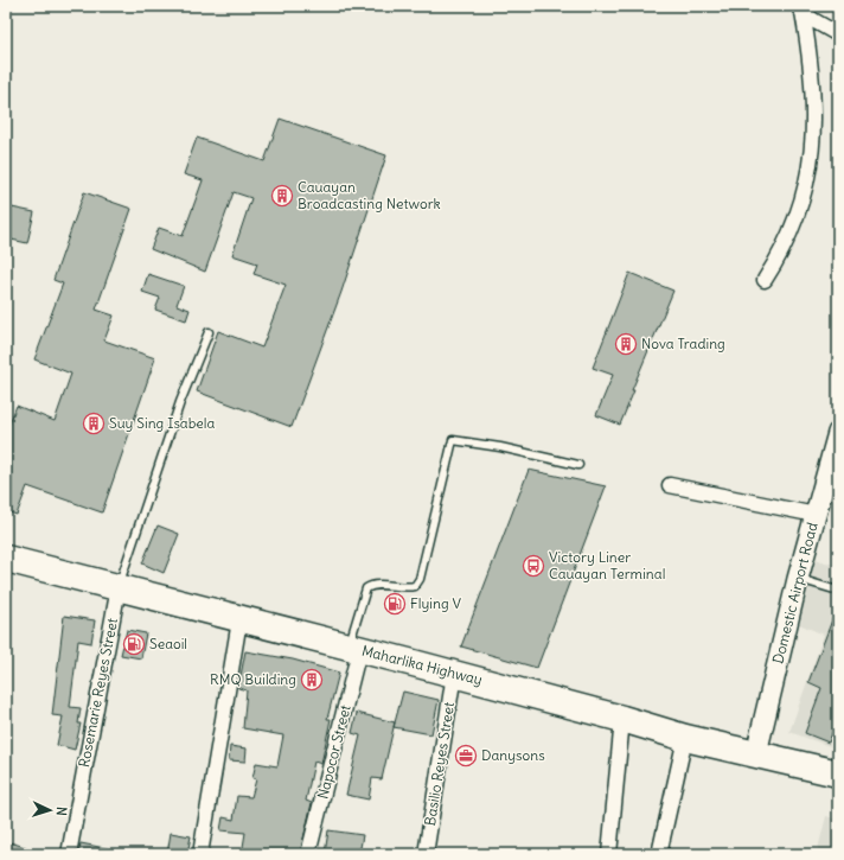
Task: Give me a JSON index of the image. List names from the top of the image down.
{
  "streets": {
    "highway": ["Maharlika Highway"],
    "street": [
      "Domestic Airport Road",
      "Rosemarie Reyes Street",
      "Napocor Street",
      "Basilio Reyes Street"
    ]
  },
  "crossings": [
    ["Domestic Airport Road", "Maharlika Highway"],
    ["Maharlika Highway", "Rosemarie Reyes Street"],
    ["Maharlika Highway", "Napocor Street"],
    ["Maharlika Highway", "Basilio Reyes Street"]
  ],
  "places": {
    "building": [
      "Cauayan Broadcasting Network",
      "Nova Trading",
      "Suy Sing Isabela",
      "RMQ Building"
    ],
    "bus stop": ["Victory Liner Cauayan Terminal"],
    "fuel station": ["Flying V", "Seaoil"],
    "office": ["Danysons"]
  },
  "north": "right"
}
